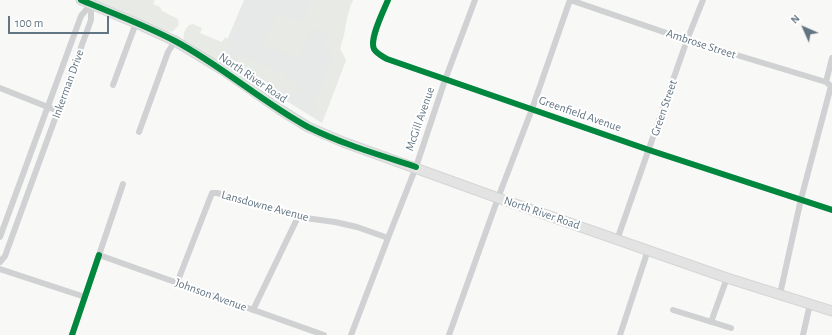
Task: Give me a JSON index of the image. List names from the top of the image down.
{
  "streets": {
    "main road": ["North River Road"],
    "street": [
      "Ambrose Street",
      "Inkerman Drive",
      "Green Street",
      "Greenfield Avenue",
      "McGill Avenue",
      "Lansdowne Avenue",
      "Johnson Avenue"
    ]
  },
  "crossings": [
    ["Ambrose Street", "Green Street"],
    ["North River Road", "Inkerman Drive"],
    ["North River Road", "Green Street"],
    ["North River Road", "McGill Avenue"],
    ["Green Street", "Greenfield Avenue"],
    ["Greenfield Avenue", "McGill Avenue"],
    ["McGill Avenue", "Lansdowne Avenue"],
    ["Lansdowne Avenue", "Johnson Avenue"]
  ],
  "scale_bar": "100 m",
  "north": "top left"
}
